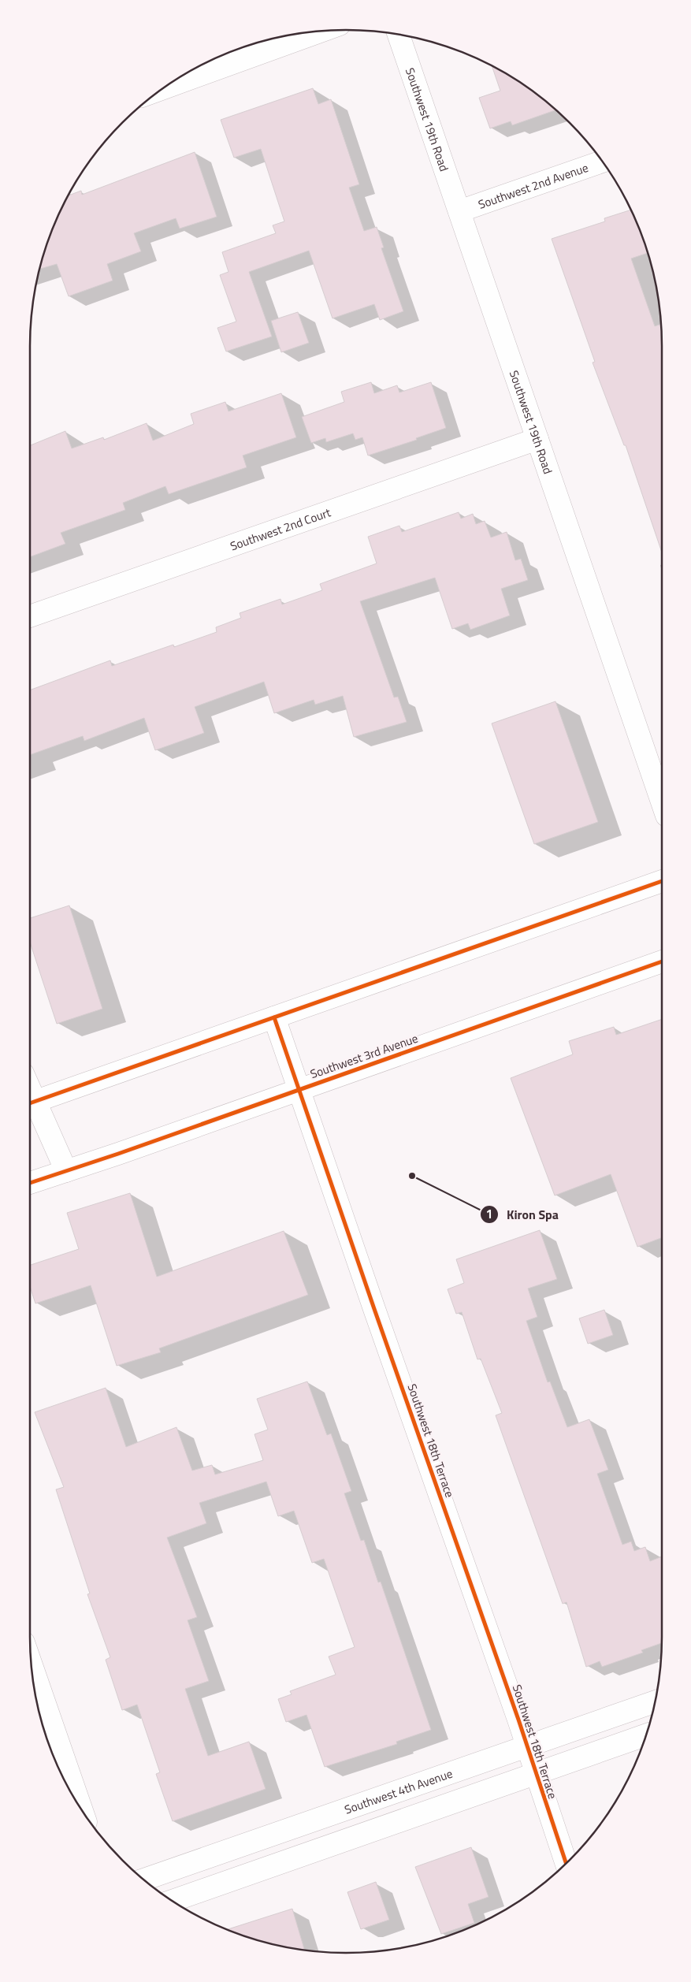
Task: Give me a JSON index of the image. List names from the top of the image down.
{
  "streets": {
    "street": [
      "Southwest 19th Road",
      "Southwest 2nd Avenue",
      "Southwest 2nd Court",
      "Southwest 3rd Avenue",
      "Southwest 18th Terrace",
      "Southwest 4th Avenue"
    ]
  },
  "crossings": [
    ["Southwest 19th Road", "Southwest 2nd Avenue"],
    ["Southwest 19th Road", "Southwest 2nd Court"],
    ["Southwest 3rd Avenue", "Southwest 18th Terrace"],
    ["Southwest 18th Terrace", "Southwest 4th Avenue"]
  ],
  "places": ["Kiron Spa"]
}
